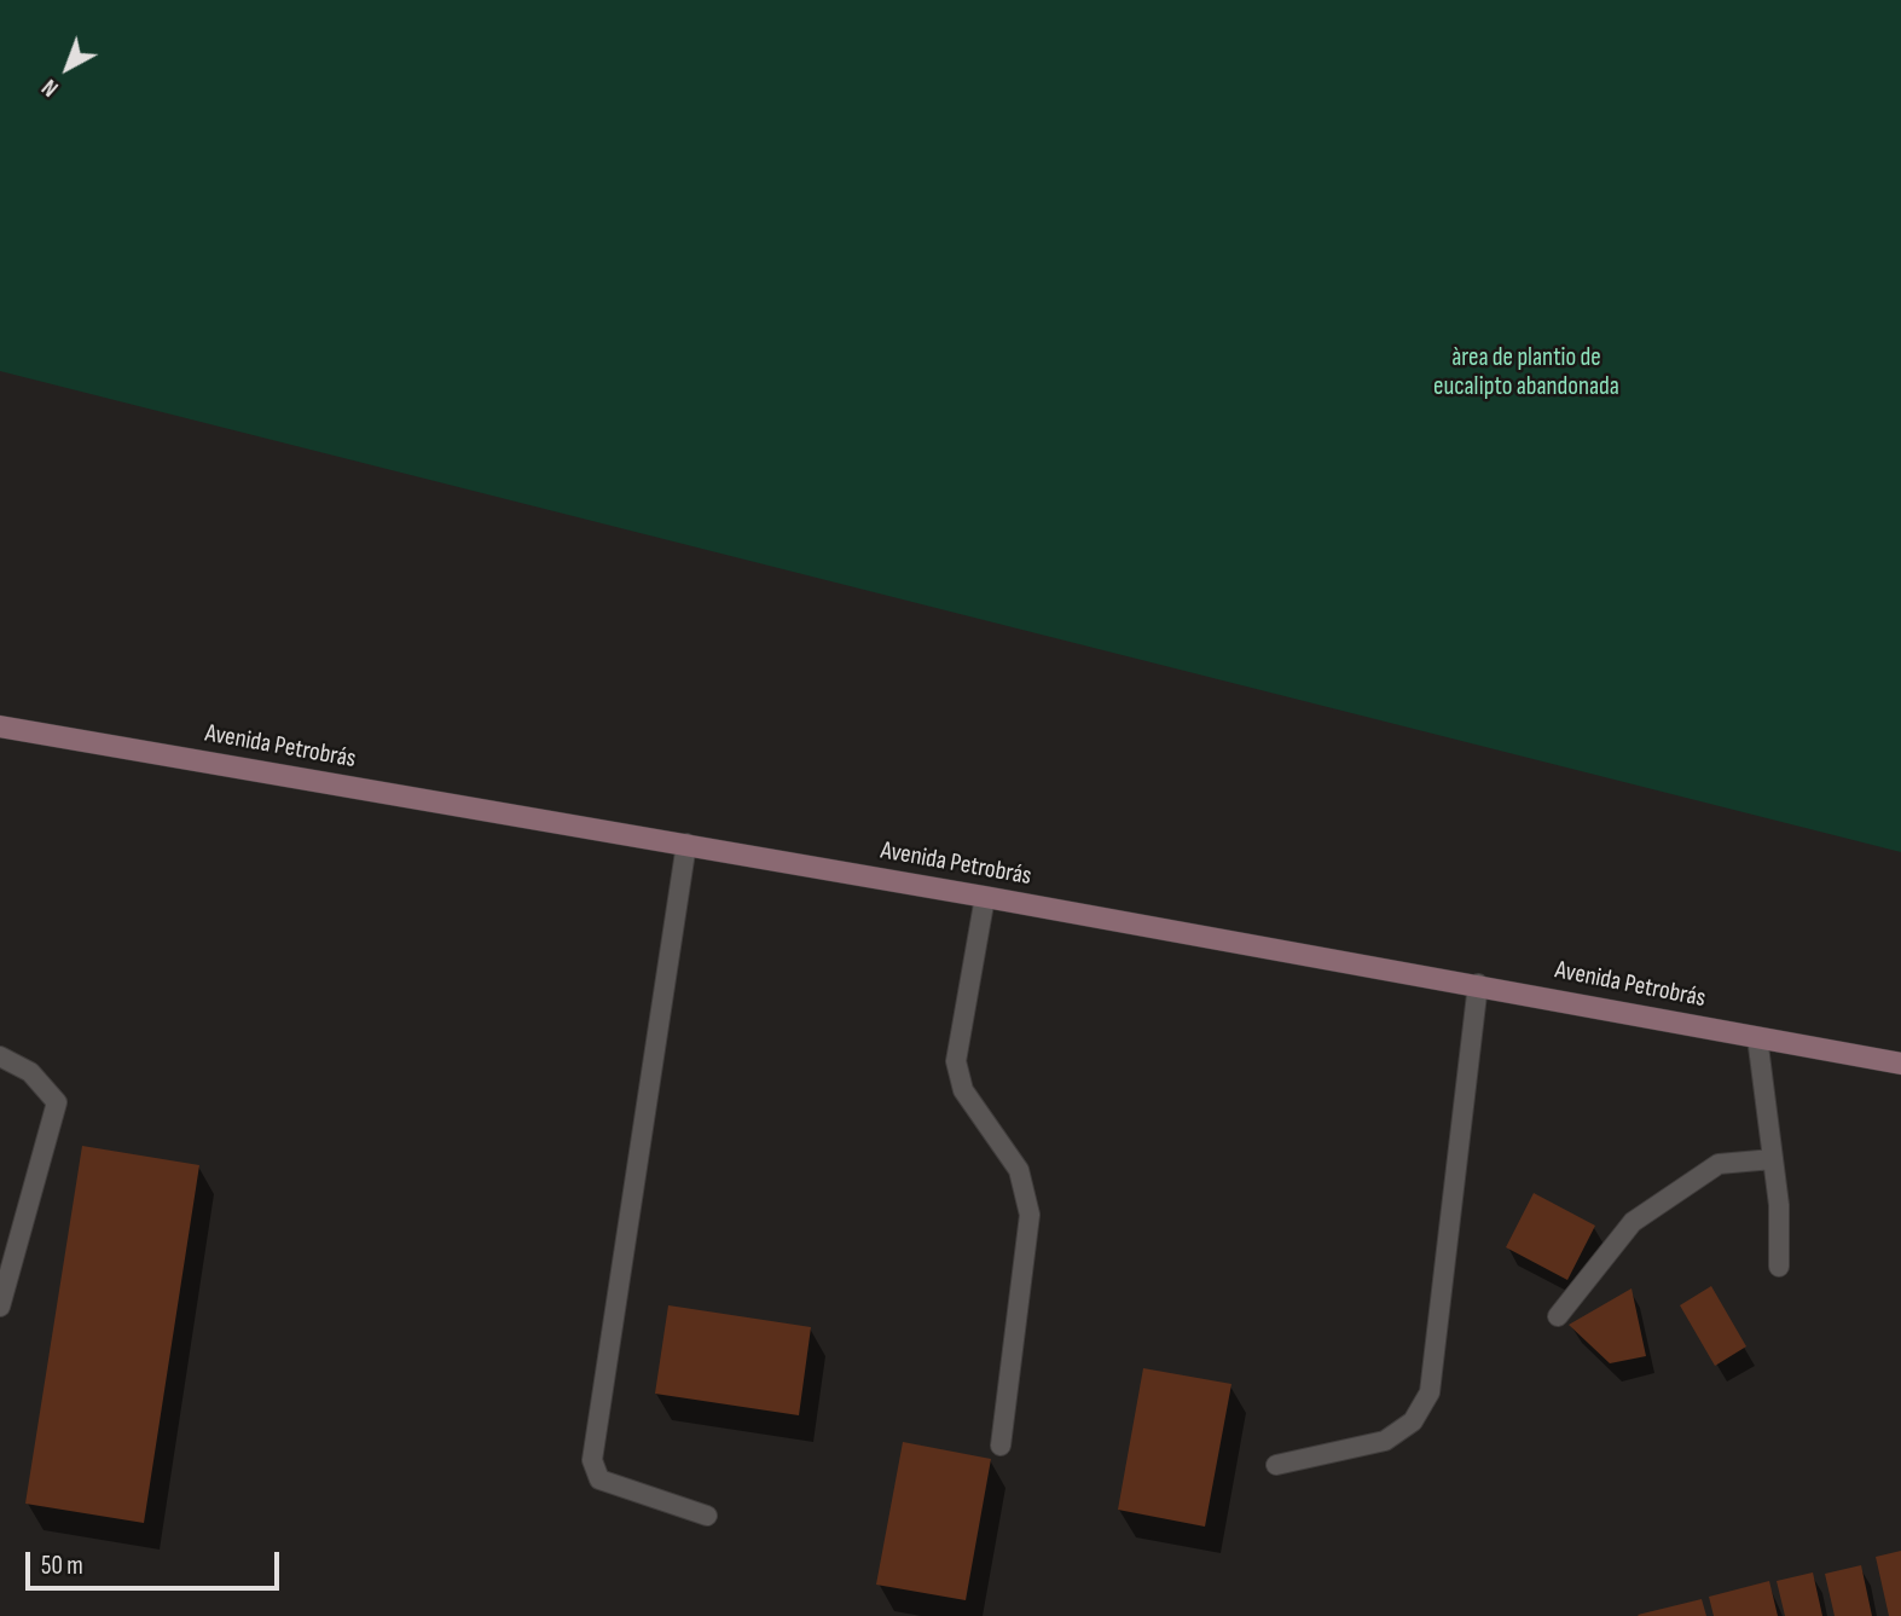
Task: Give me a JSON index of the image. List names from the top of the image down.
{
  "streets": {
    "main road": ["Avenida Petrobrás"]
  },
  "parks": ["àrea de plantio de eucalipto abandonada"],
  "scale_bar": "50 m",
  "north": "bottom left"
}
